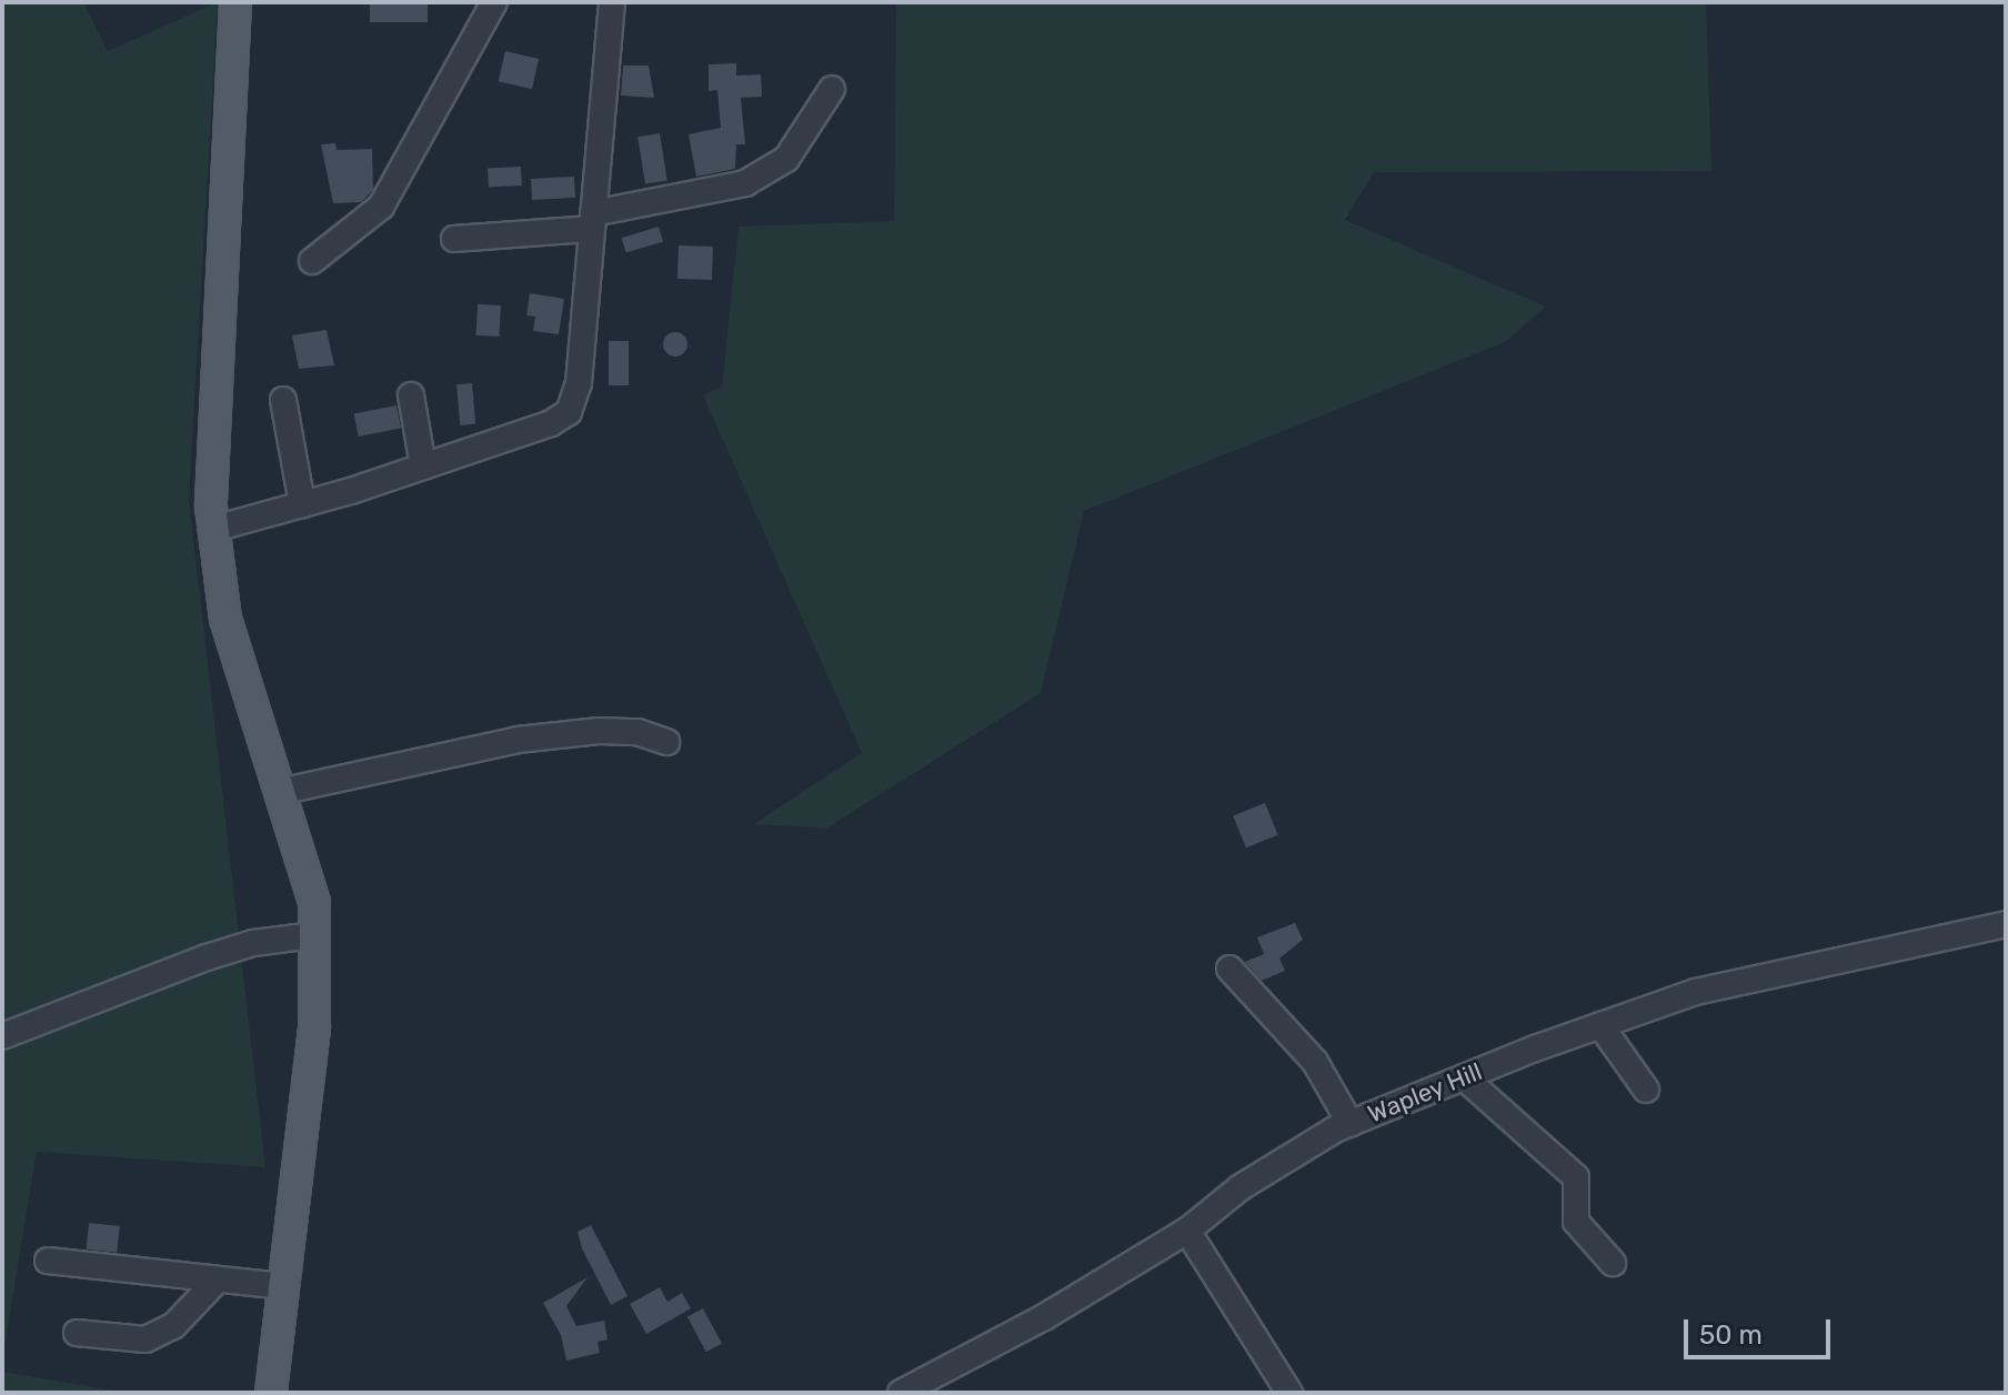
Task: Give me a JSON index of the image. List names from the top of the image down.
{
  "streets": {
    "street": ["Wapley Hill"]
  },
  "scale_bar": "50 m"
}
